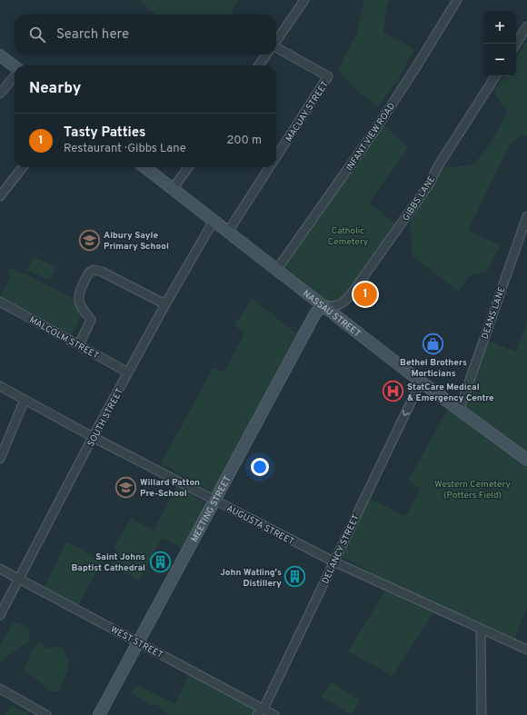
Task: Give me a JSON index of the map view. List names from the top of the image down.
{
  "streets": {
    "main road": ["NASSAU STREET", "MEETING STREET"],
    "street": [
      "MACUAY STREET",
      "INFANT VIEW ROAD",
      "GIBBS LANE",
      "DEANS LANE",
      "MALCOLM STREET",
      "SOUTH STREET",
      "AUGUSTA STREET",
      "DELANCY STREET",
      "WEST STREET"
    ]
  },
  "crossings": [
    ["MACUAY STREET", "NASSAU STREET"],
    ["INFANT VIEW ROAD", "NASSAU STREET"],
    ["GIBBS LANE", "NASSAU STREET"],
    ["GIBBS LANE", "MEETING STREET"],
    ["NASSAU STREET", "DEANS LANE"],
    ["NASSAU STREET", "SOUTH STREET"],
    ["NASSAU STREET", "MEETING STREET"],
    ["NASSAU STREET", "DELANCY STREET"],
    ["MALCOLM STREET", "SOUTH STREET"],
    ["SOUTH STREET", "AUGUSTA STREET"],
    ["SOUTH STREET", "WEST STREET"],
    ["MEETING STREET", "AUGUSTA STREET"],
    ["MEETING STREET", "WEST STREET"],
    ["AUGUSTA STREET", "DELANCY STREET"],
    ["DELANCY STREET", "WEST STREET"]
  ],
  "one_way": ["DELANCY STREET"],
  "parks": ["Catholic Cemetery", "Western Cemetery (Potters Field)"],
  "places": {
    "school or university": ["Albury Sayle Primary School", "Willard Patton Pre-School"],
    "shop": ["Bethel Brothers Morticians"],
    "hospital": ["StatCare Medical & Emergency Centre"],
    "building": ["Saint Johns Baptist Cathedral", "John Watling's Distillery"]
  },
  "page": {
    "map_buttons": ["+", "−"],
    "search": "Search here",
    "heading": "Nearby",
    "list": [
      {
        "mark": "1",
        "name": "Tasty Patties",
        "note": "Restaurant · Gibbs Lane",
        "value": "200 m"
      }
    ],
    "pins": "1"
  }
}
